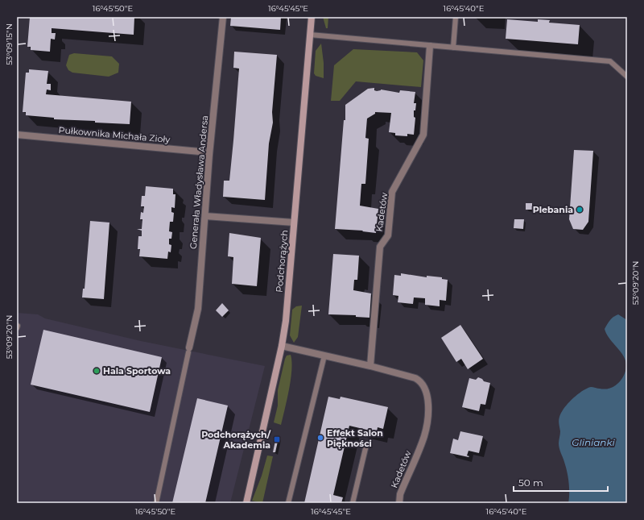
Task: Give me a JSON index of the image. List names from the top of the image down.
{
  "streets": {
    "street": [
      "Pułkownika Michała Zioły",
      "Generała Władysława Andersa",
      "Kadetów",
      "Podchorążych"
    ]
  },
  "crossings": [
    ["Pułkownika Michała Zioły", "Generała Władysława Andersa"],
    ["Kadetów", "Podchorążych"]
  ],
  "water": ["Glinianki"],
  "places": {
    "other": ["Plebania", "Hala Sportowa", "Effekt Salon Piękności"],
    "transit": ["Podchorążych/ Akademia"]
  },
  "scale_bar": "50 m",
  "coordinates": [
    "16°45'50\"E",
    "16°45'45\"E",
    "16°45'40\"E",
    "53°09'15\"N",
    "53°09'20\"N"
  ]
}
